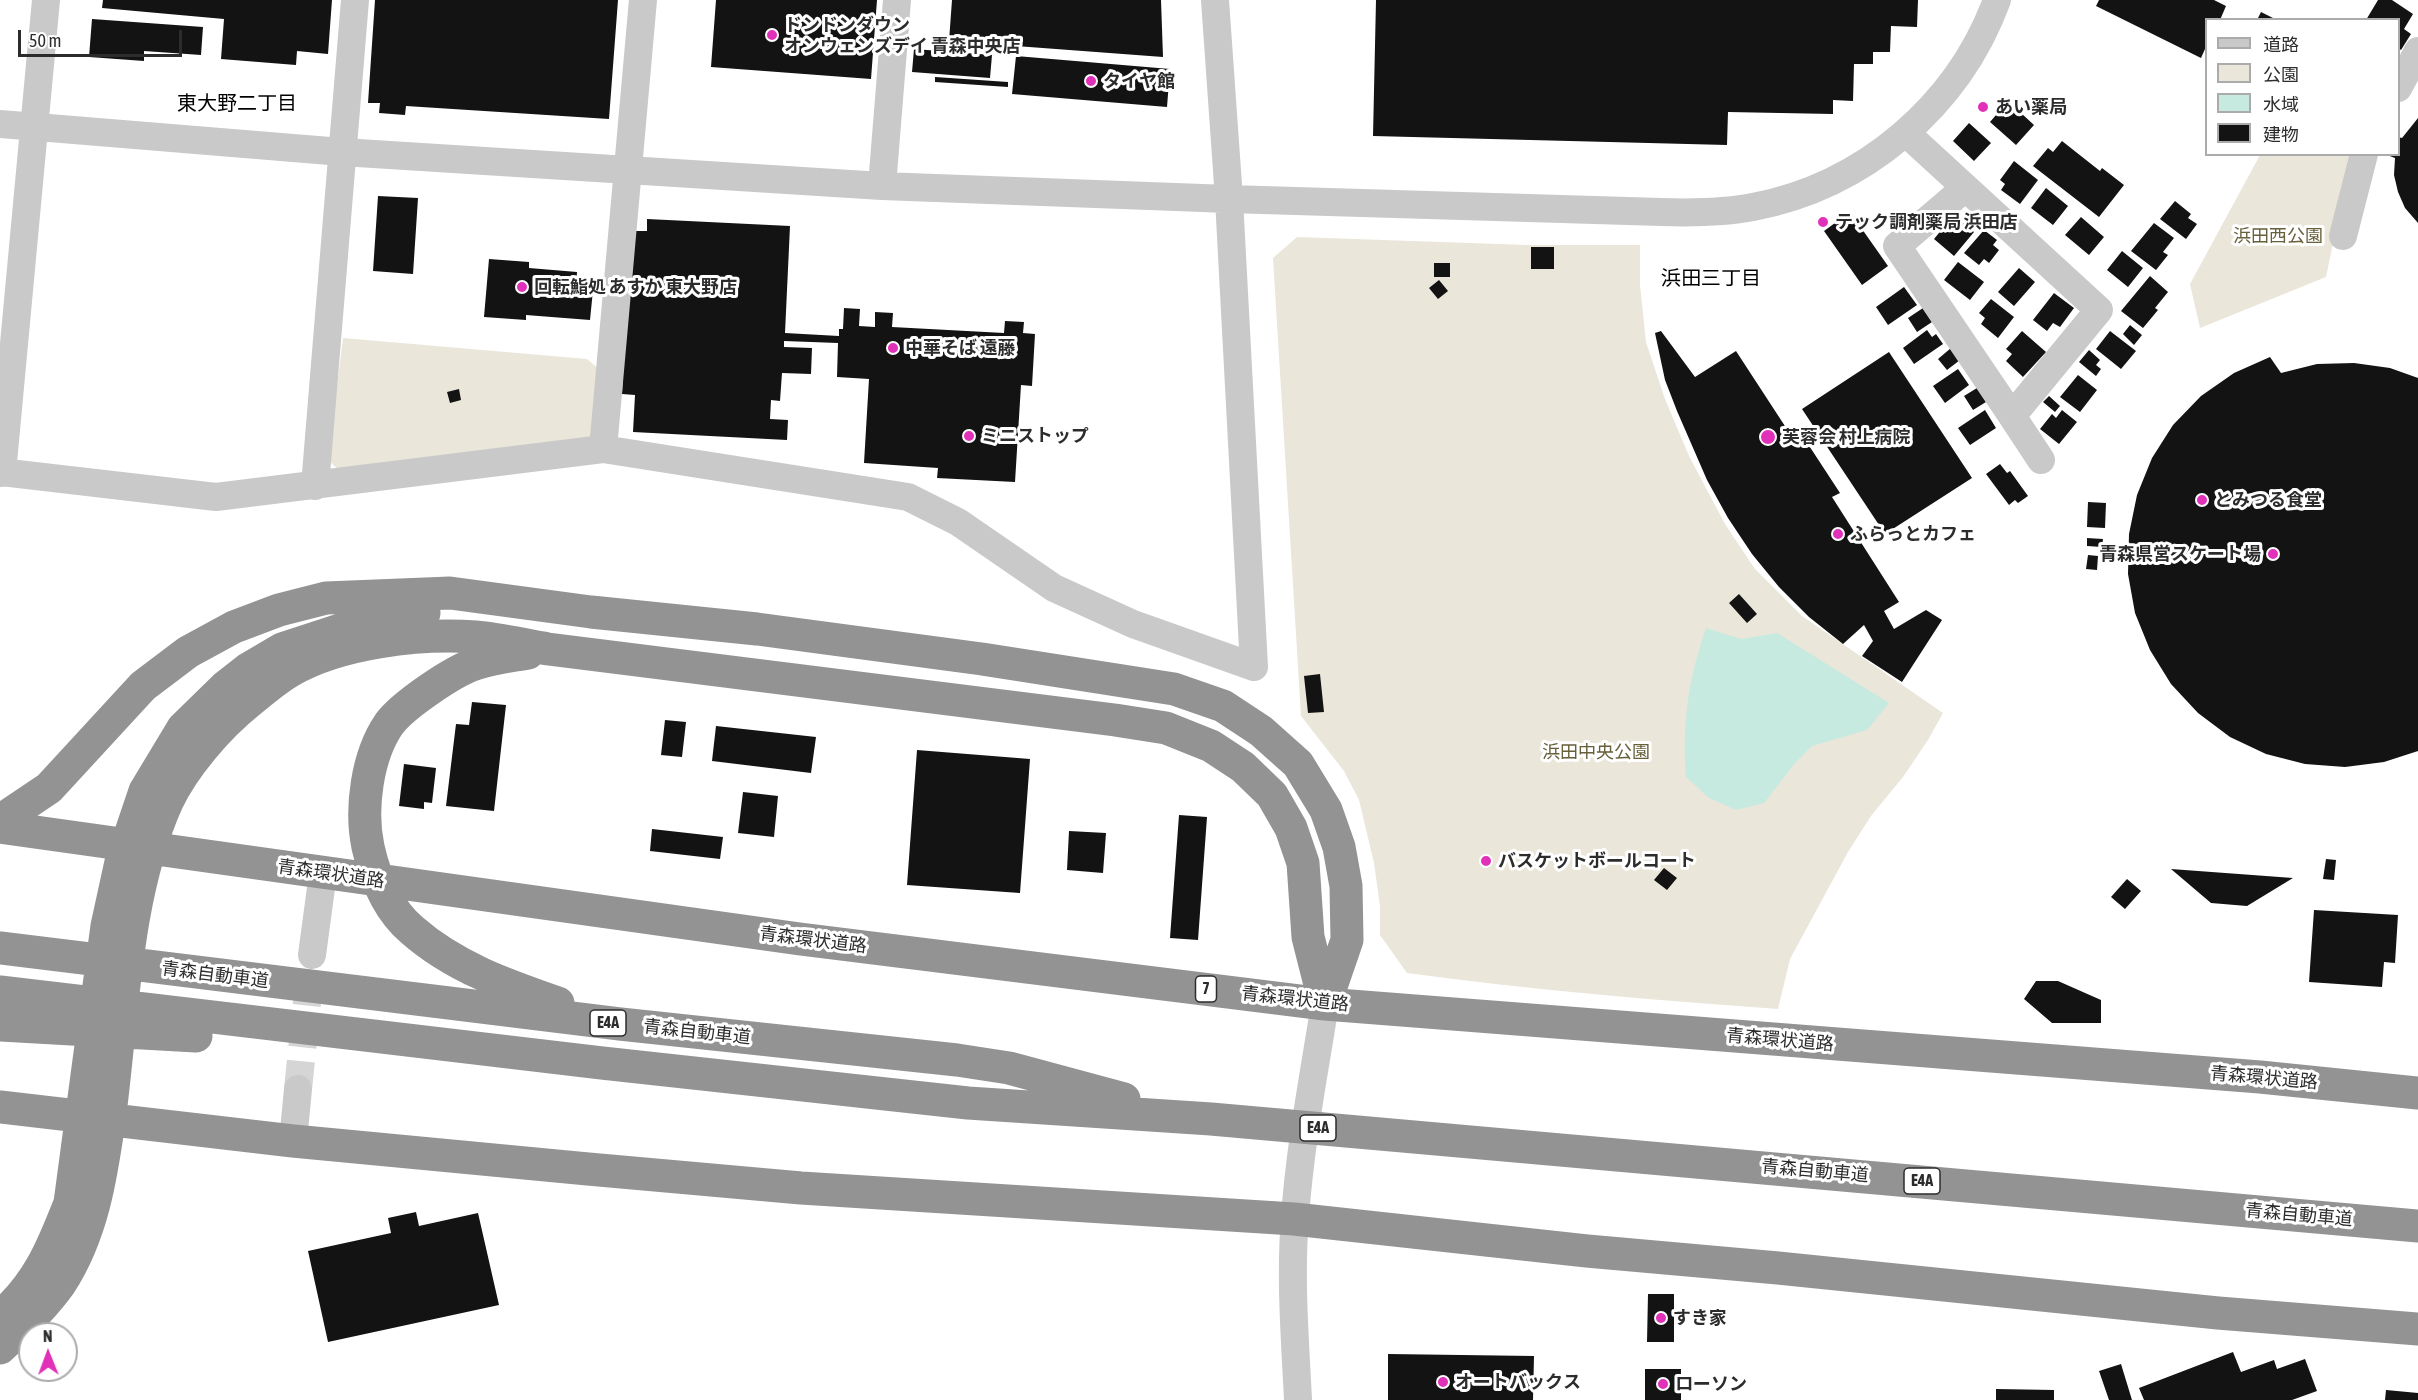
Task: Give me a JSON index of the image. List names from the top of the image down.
{
  "streets": {
    "highway": [
      "青森環状道路",
      "青森自動車道",
      "7",
      "E4A"
    ]
  },
  "districts": ["東大野二丁目", "浜田三丁目"],
  "parks": ["浜田西公園", "浜田中央公園"],
  "places": [
    "ドンドンダウン オンウェンズデイ 青森中央店",
    "タイヤ館",
    "あい薬局",
    "テック調剤薬局 浜田店",
    "回転鮨処 あすか 東大野店",
    "中華そば 遠藤",
    "ミニストップ",
    "芙蓉会 村上病院",
    "とみつる食堂",
    "ふらっとカフェ",
    "青森県営スケート場",
    "バスケットボールコート",
    "すき家",
    "オートバックス",
    "ローソン"
  ],
  "legend": [
    "道路",
    "公園",
    "水域",
    "建物"
  ],
  "scale_bar": "50 m",
  "north": "top"
}
